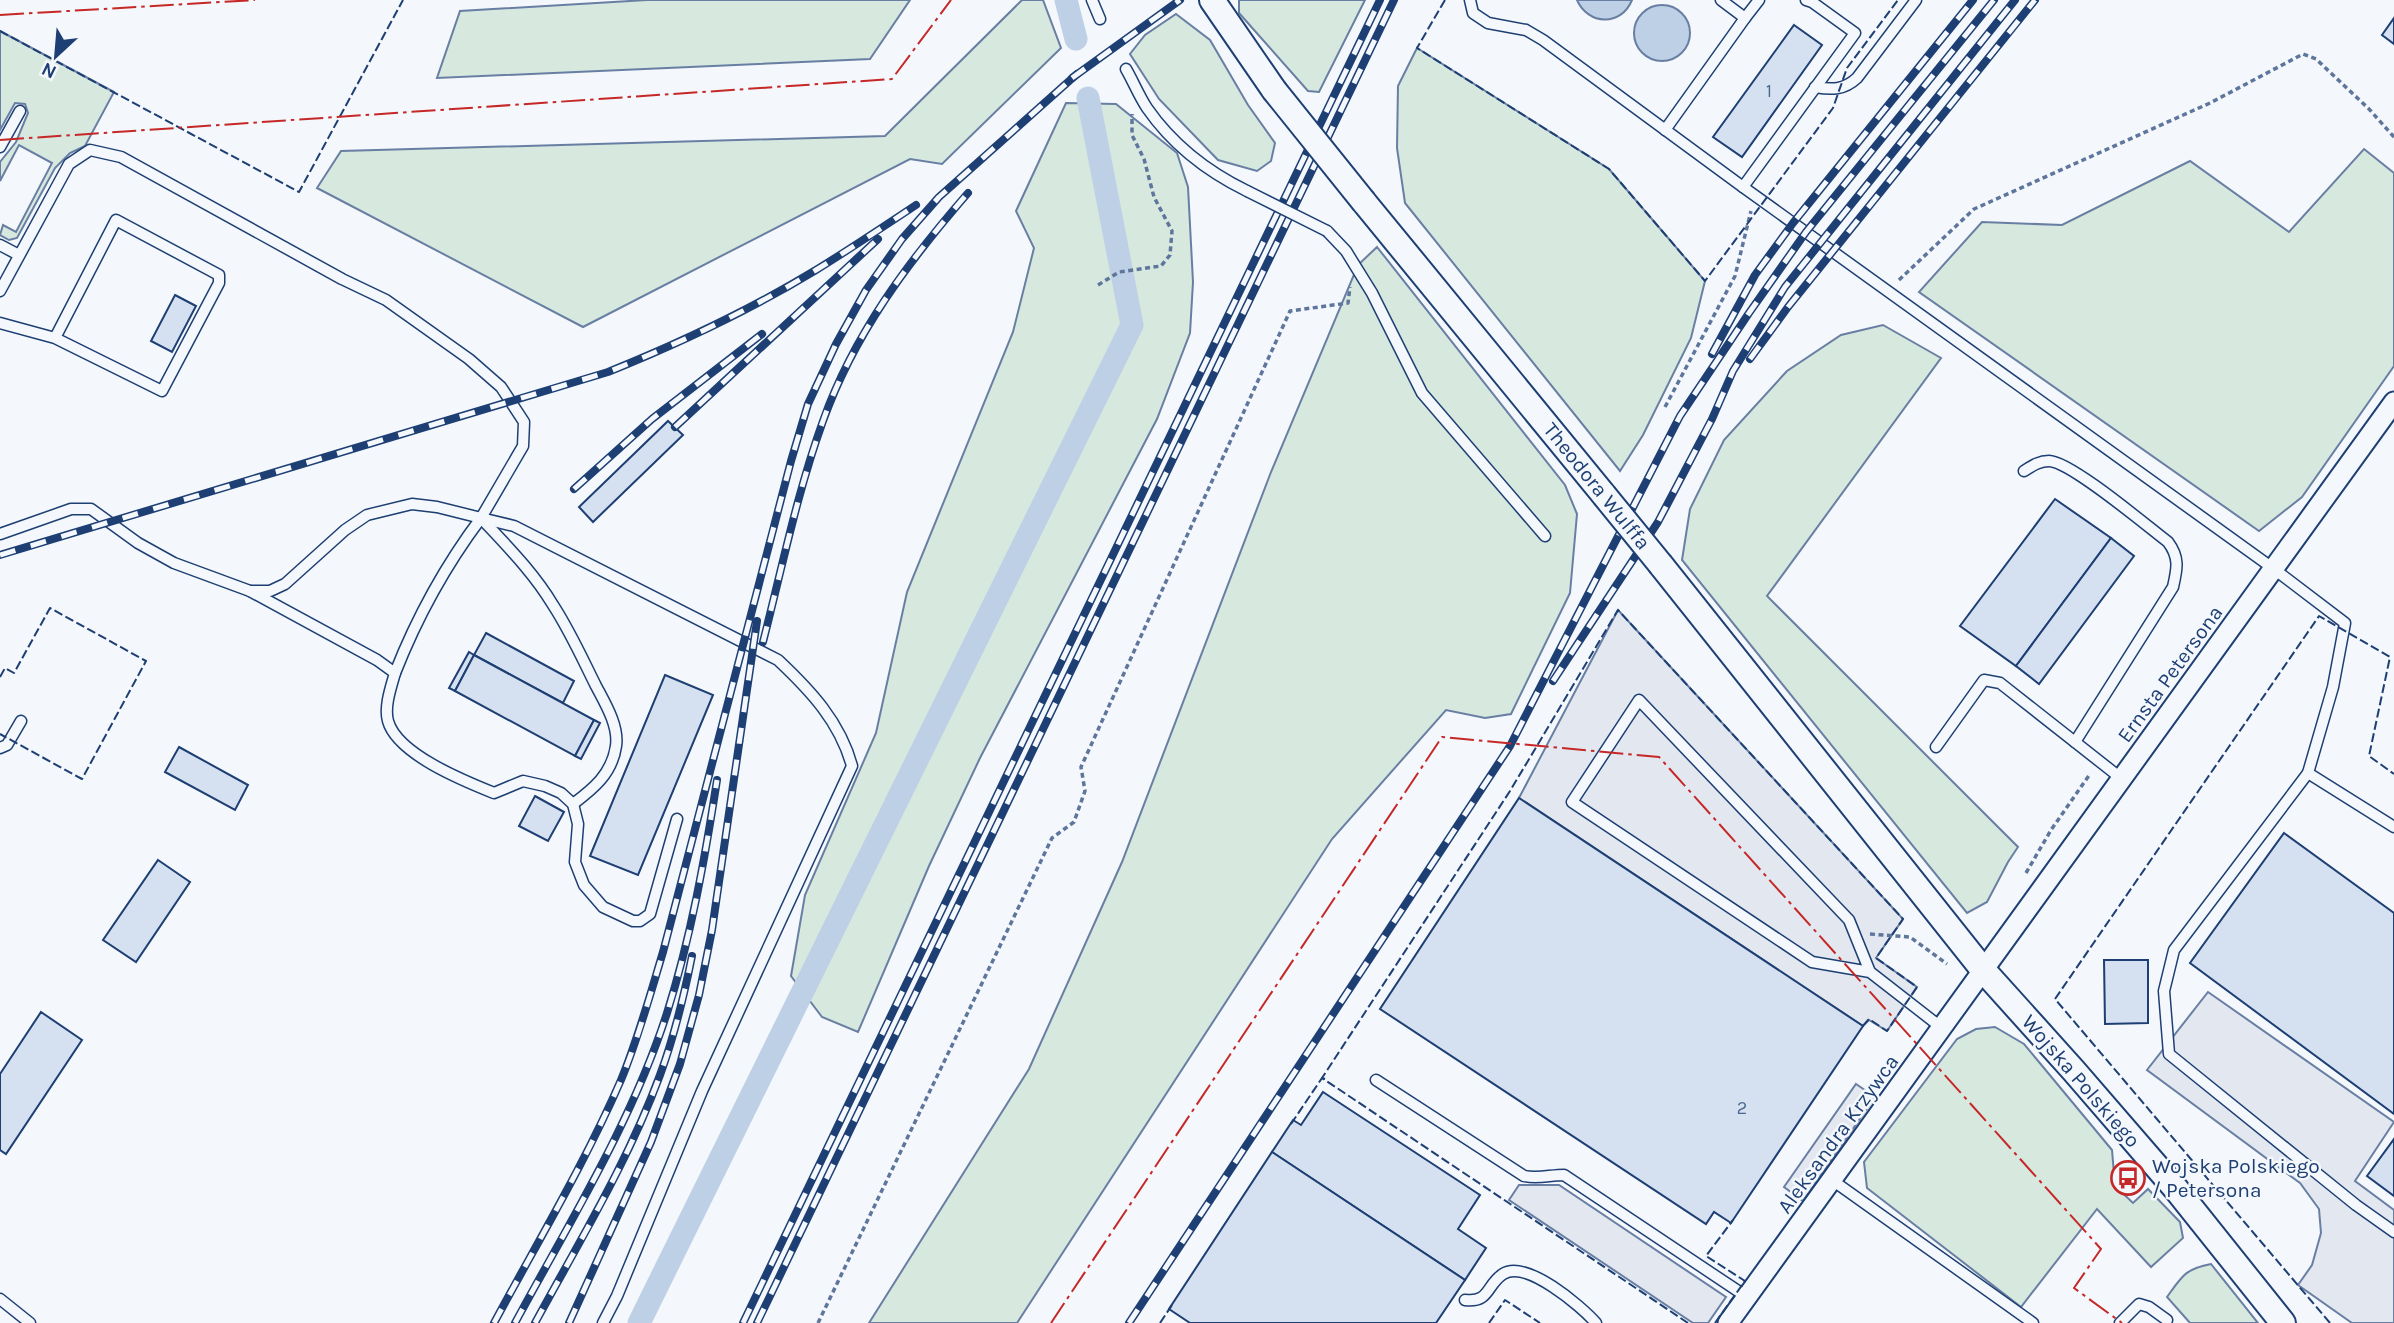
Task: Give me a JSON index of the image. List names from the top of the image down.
{
  "streets": {
    "street": [
      "Theodora Wulffa",
      "Ernsta Petersona",
      "Wojska Polskiego",
      "Aleksandra Krzywca"
    ]
  },
  "crossings": [
    ["Theodora Wulffa", "Ernsta Petersona"],
    ["Theodora Wulffa", "Wojska Polskiego"],
    ["Theodora Wulffa", "Aleksandra Krzywca"],
    ["Ernsta Petersona", "Wojska Polskiego"],
    ["Ernsta Petersona", "Aleksandra Krzywca"],
    ["Wojska Polskiego", "Aleksandra Krzywca"]
  ],
  "places": {
    "bus stop": ["Wojska Polskiego / Petersona"]
  },
  "house_numbers": ["1", "2"],
  "north": "bottom left"
}
